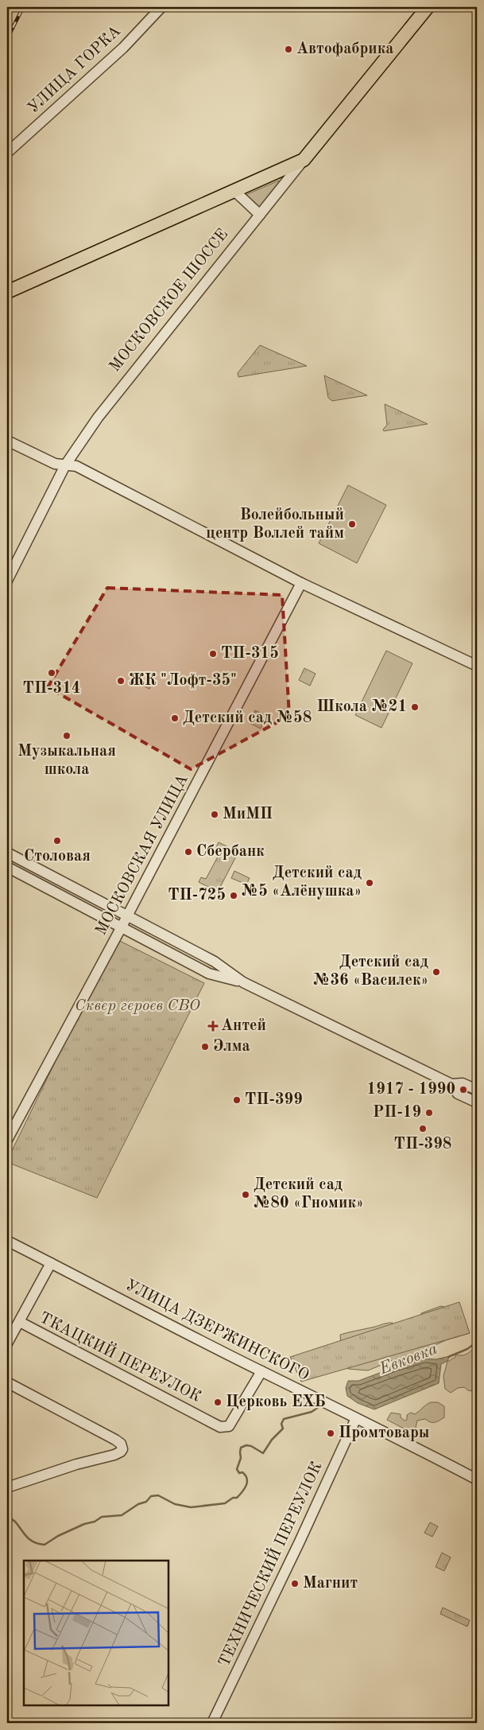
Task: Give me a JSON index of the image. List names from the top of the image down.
{
  "streets": {
    "main road": ["МОСКОВСКОЕ ШОССЕ"],
    "street": [
      "УЛИЦА ГОРКА",
      "МОСКОВСКАЯ УЛИЦА",
      "УЛИЦА ДЗЕРЖИНСКОГО",
      "ТКАЦКИЙ ПЕРЕУЛОК",
      "ТЕХНИЧЕСКИЙ ПЕРЕУЛОК"
    ]
  },
  "crossings": [
    ["УЛИЦА ДЗЕРЖИНСКОГО", "ТКАЦКИЙ ПЕРЕУЛОК"],
    ["УЛИЦА ДЗЕРЖИНСКОГО", "ТЕХНИЧЕСКИЙ ПЕРЕУЛОК"]
  ],
  "water": ["Евковка"],
  "parks": ["Сквер героев СВО"],
  "places": {
    "other": [
      "Автофабрика",
      "Волейбольный центр Воллей тайм",
      "ТП-315",
      "ТП-314",
      "ЖК \"Лофт-35\"",
      "Школа №21",
      "Детский сад №58",
      "Музыкальная школа",
      "МиМП",
      "Столовая",
      "Сбербанк",
      "Детский сад №5 «Алёнушка»",
      "ТП-725",
      "Детский сад №36 «Василек»",
      "Элма",
      "1917 - 1990",
      "ТП-399",
      "РП-19",
      "ТП-398",
      "Детский сад №80 «Гномик»",
      "Церковь ЕХБ",
      "Промтовары",
      "Магнит"
    ],
    "health": ["Антей"]
  }
}
